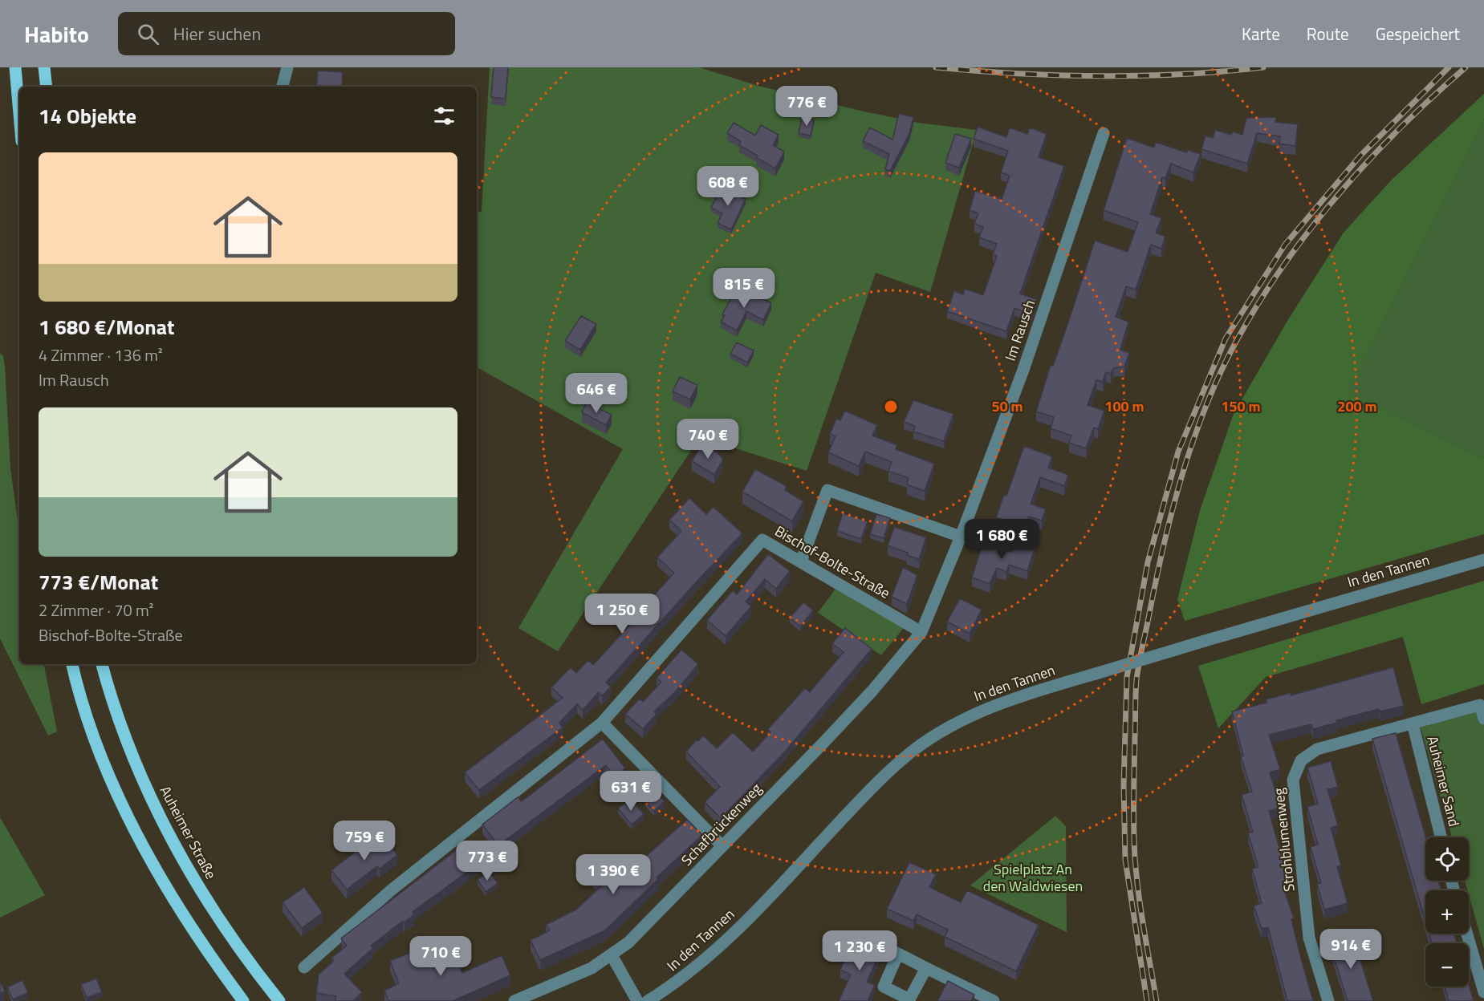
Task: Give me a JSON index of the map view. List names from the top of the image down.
{
  "streets": {
    "main road": ["Auheimer Straße"],
    "street": [
      "Im Rausch",
      "Bischof-Bolte-Straße",
      "In den Tannen",
      "Auheimer Sand",
      "Schafbrückenweg",
      "Strohblumenweg"
    ]
  },
  "crossings": [
    ["Im Rausch", "Bischof-Bolte-Straße"],
    ["Im Rausch", "Schafbrückenweg"],
    ["Bischof-Bolte-Straße", "Schafbrückenweg"],
    ["Auheimer Sand", "Strohblumenweg"]
  ],
  "parks": ["Spielplatz An den Waldwiesen"],
  "page": {
    "header": "Habito",
    "search": "Hier suchen",
    "nav": ["Karte", "Route", "Gespeichert"],
    "price": [
      "776 €",
      "608 €",
      "815 €",
      "646 €",
      "740 €",
      "1 680 €",
      "1 250 €",
      "631 €",
      "759 €",
      "773 €",
      "1 390 €",
      "914 €",
      "1 230 €",
      "710 €"
    ],
    "heading": "14 Objekte",
    "list": [
      {
        "name": "1 680 €/Monat",
        "note": "4 Zimmer · 136 m² · Im Rausch"
      },
      {
        "name": "773 €/Monat",
        "note": "2 Zimmer · 70 m² · Bischof-Bolte-Straße"
      }
    ],
    "map_buttons": ["+", "−"]
  },
  "rings": [
    "50 m",
    "100 m",
    "150 m",
    "200 m"
  ]
}
